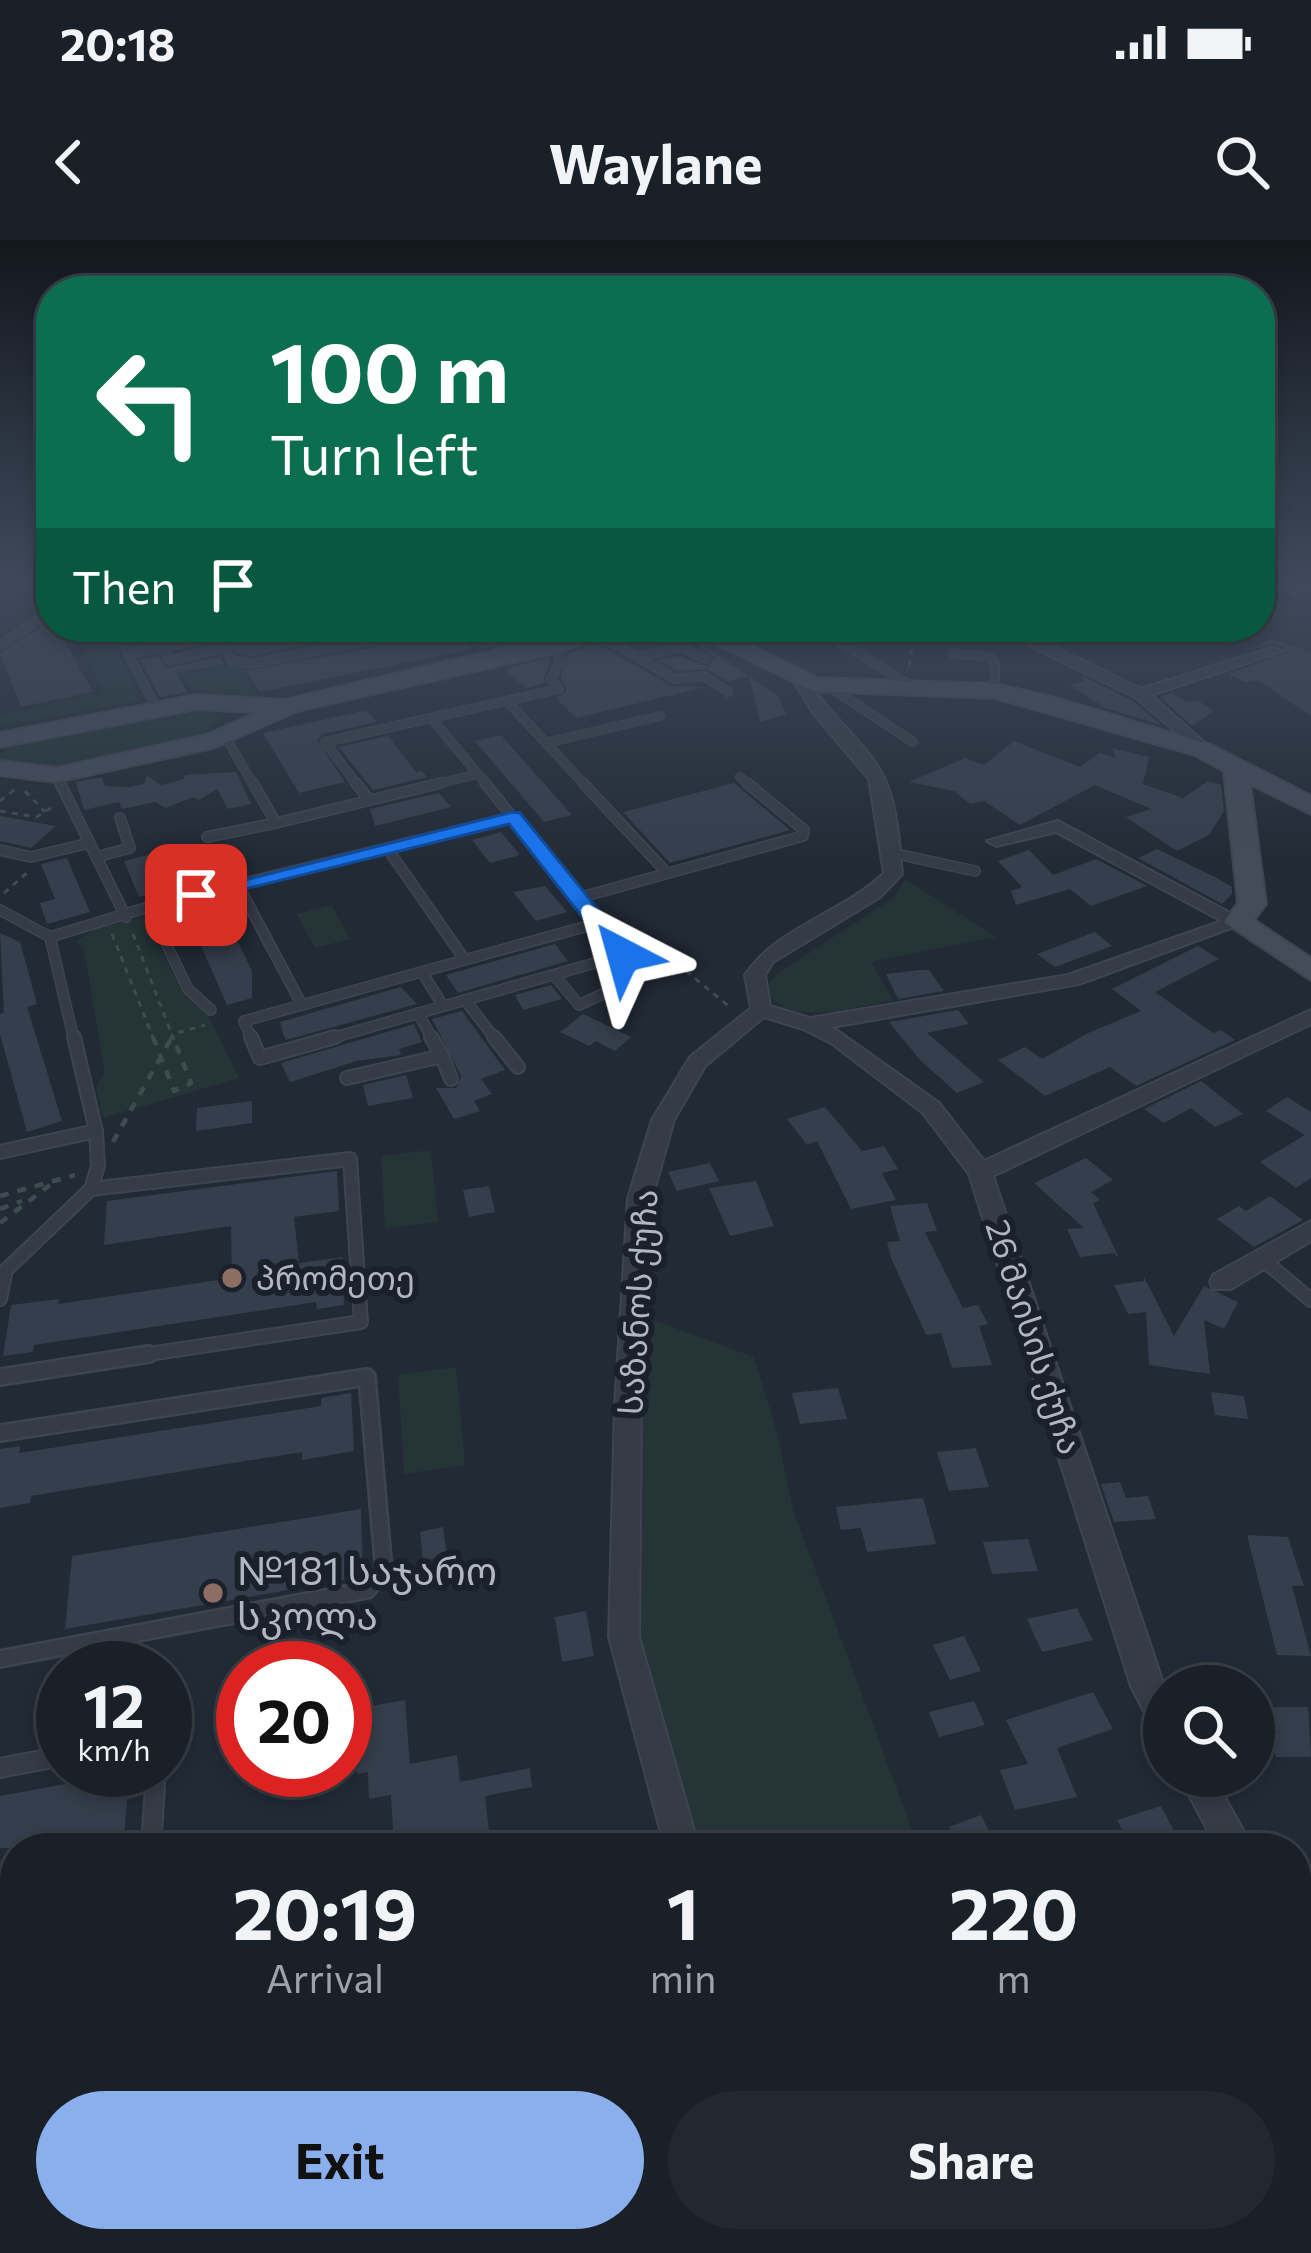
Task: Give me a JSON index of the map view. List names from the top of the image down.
{
  "streets": {
    "street": ["საზანოს ქუჩა", "26 მაისის ქუჩა"]
  },
  "places": ["პრომეთე", "№181 საჯარო სკოლა"],
  "page": {
    "status": "20:18",
    "header": "Waylane",
    "turn": ["100 m", "Turn left"],
    "then": "Then",
    "speed": "12 km/h",
    "limit": "20",
    "eta": [
      "20:19",
      "Arrival",
      "1",
      "min",
      "220",
      "m"
    ],
    "buttons": ["Exit", "Share"]
  }
}
